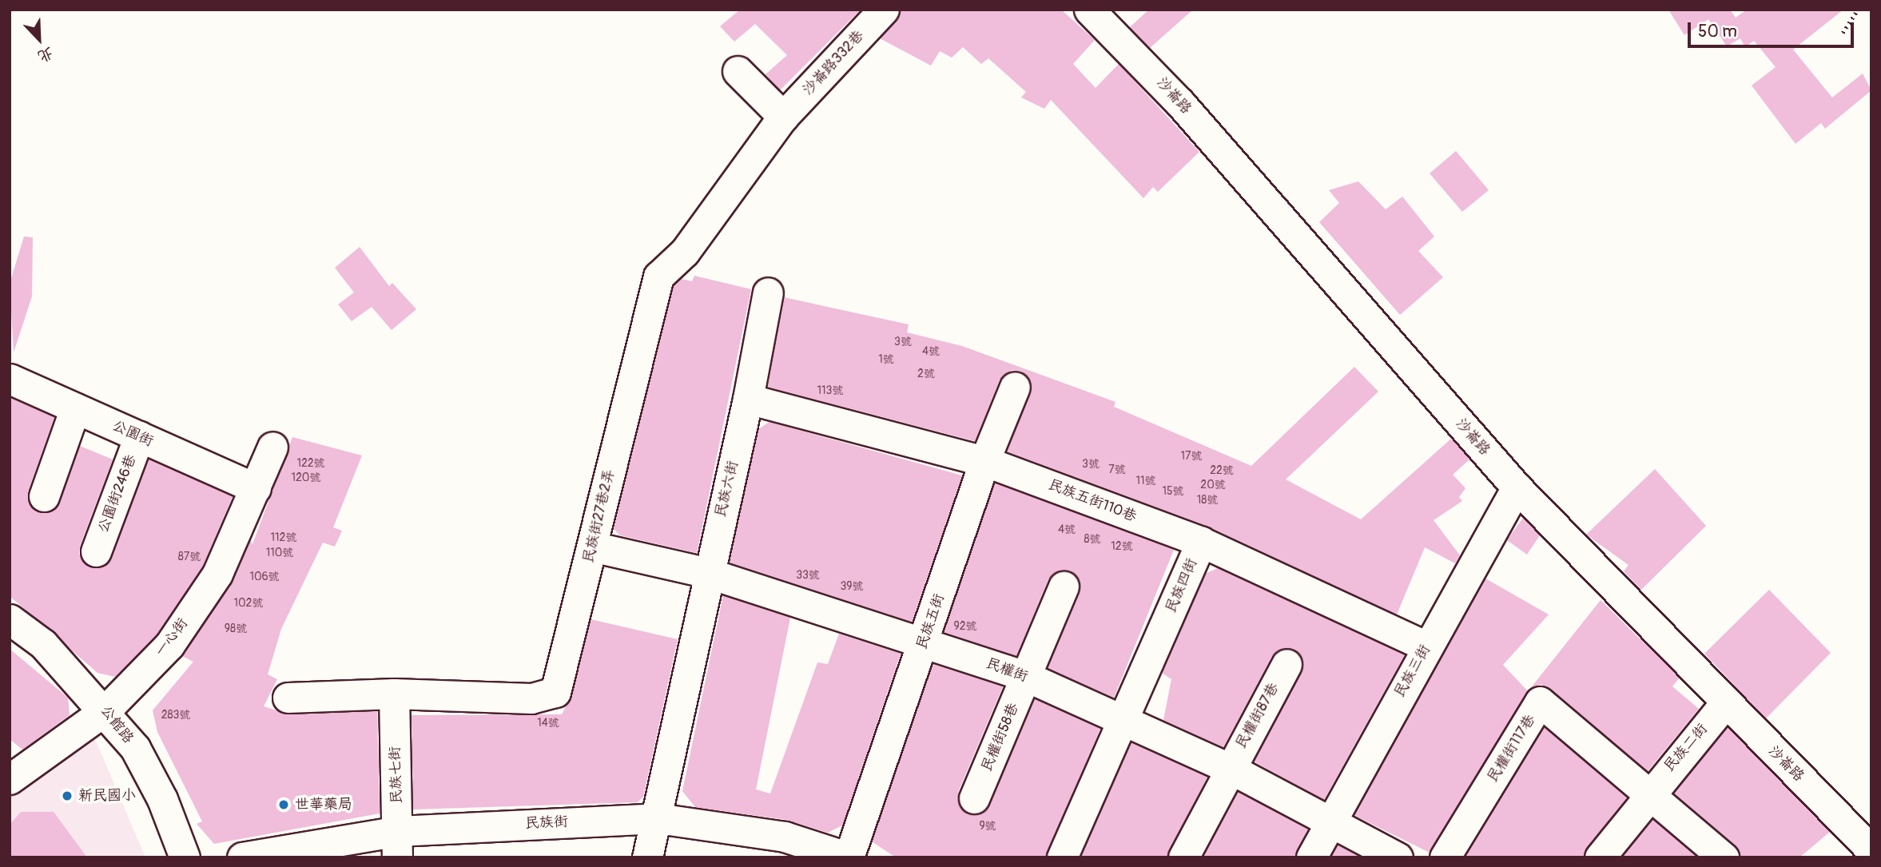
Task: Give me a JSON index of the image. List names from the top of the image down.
{
  "streets": {
    "street": [
      "沙崙路332巷",
      "沙崙路",
      "公園街",
      "民族六街",
      "公園街246巷",
      "民族五街110巷",
      "民族街27巷2弄",
      "民族四街",
      "民族五街",
      "一心街",
      "民權街",
      "民族三街",
      "民權街87巷",
      "公館路",
      "民權街58巷",
      "民族二街",
      "民權街117巷",
      "民族七街",
      "民族街"
    ]
  },
  "crossings": [
    ["沙崙路332巷", "民族街27巷2弄"],
    ["沙崙路", "民族三街"],
    ["沙崙路", "民族二街"],
    ["公園街", "公園街246巷"],
    ["公園街", "一心街"],
    ["民族六街", "民權街"],
    ["民族六街", "民族街"],
    ["民族五街110巷", "民族四街"],
    ["民族五街110巷", "民族五街"],
    ["民族街27巷2弄", "民權街"],
    ["民族街27巷2弄", "民族七街"],
    ["民族四街", "民權街"],
    ["民族四街", "民族三街"],
    ["民族五街", "民權街"],
    ["民族五街", "民族街"],
    ["一心街", "公館路"],
    ["民權街", "民族三街"],
    ["民權街", "民權街87巷"],
    ["民權街", "民權街58巷"],
    ["民族二街", "民權街117巷"],
    ["民族七街", "民族街"]
  ],
  "places": ["新民國小", "世華藥局"],
  "house_numbers": [
    "3號",
    "4號",
    "1號",
    "2號",
    "113號",
    "17號",
    "122號",
    "3號",
    "7號",
    "22號",
    "120號",
    "11號",
    "20號",
    "15號",
    "18號",
    "4號",
    "112號",
    "8號",
    "12號",
    "110號",
    "87號",
    "33號",
    "106號",
    "39號",
    "102號",
    "92號",
    "98號",
    "283號",
    "14號",
    "9號"
  ],
  "scale_bar": "50 m",
  "north": "bottom right"
}
